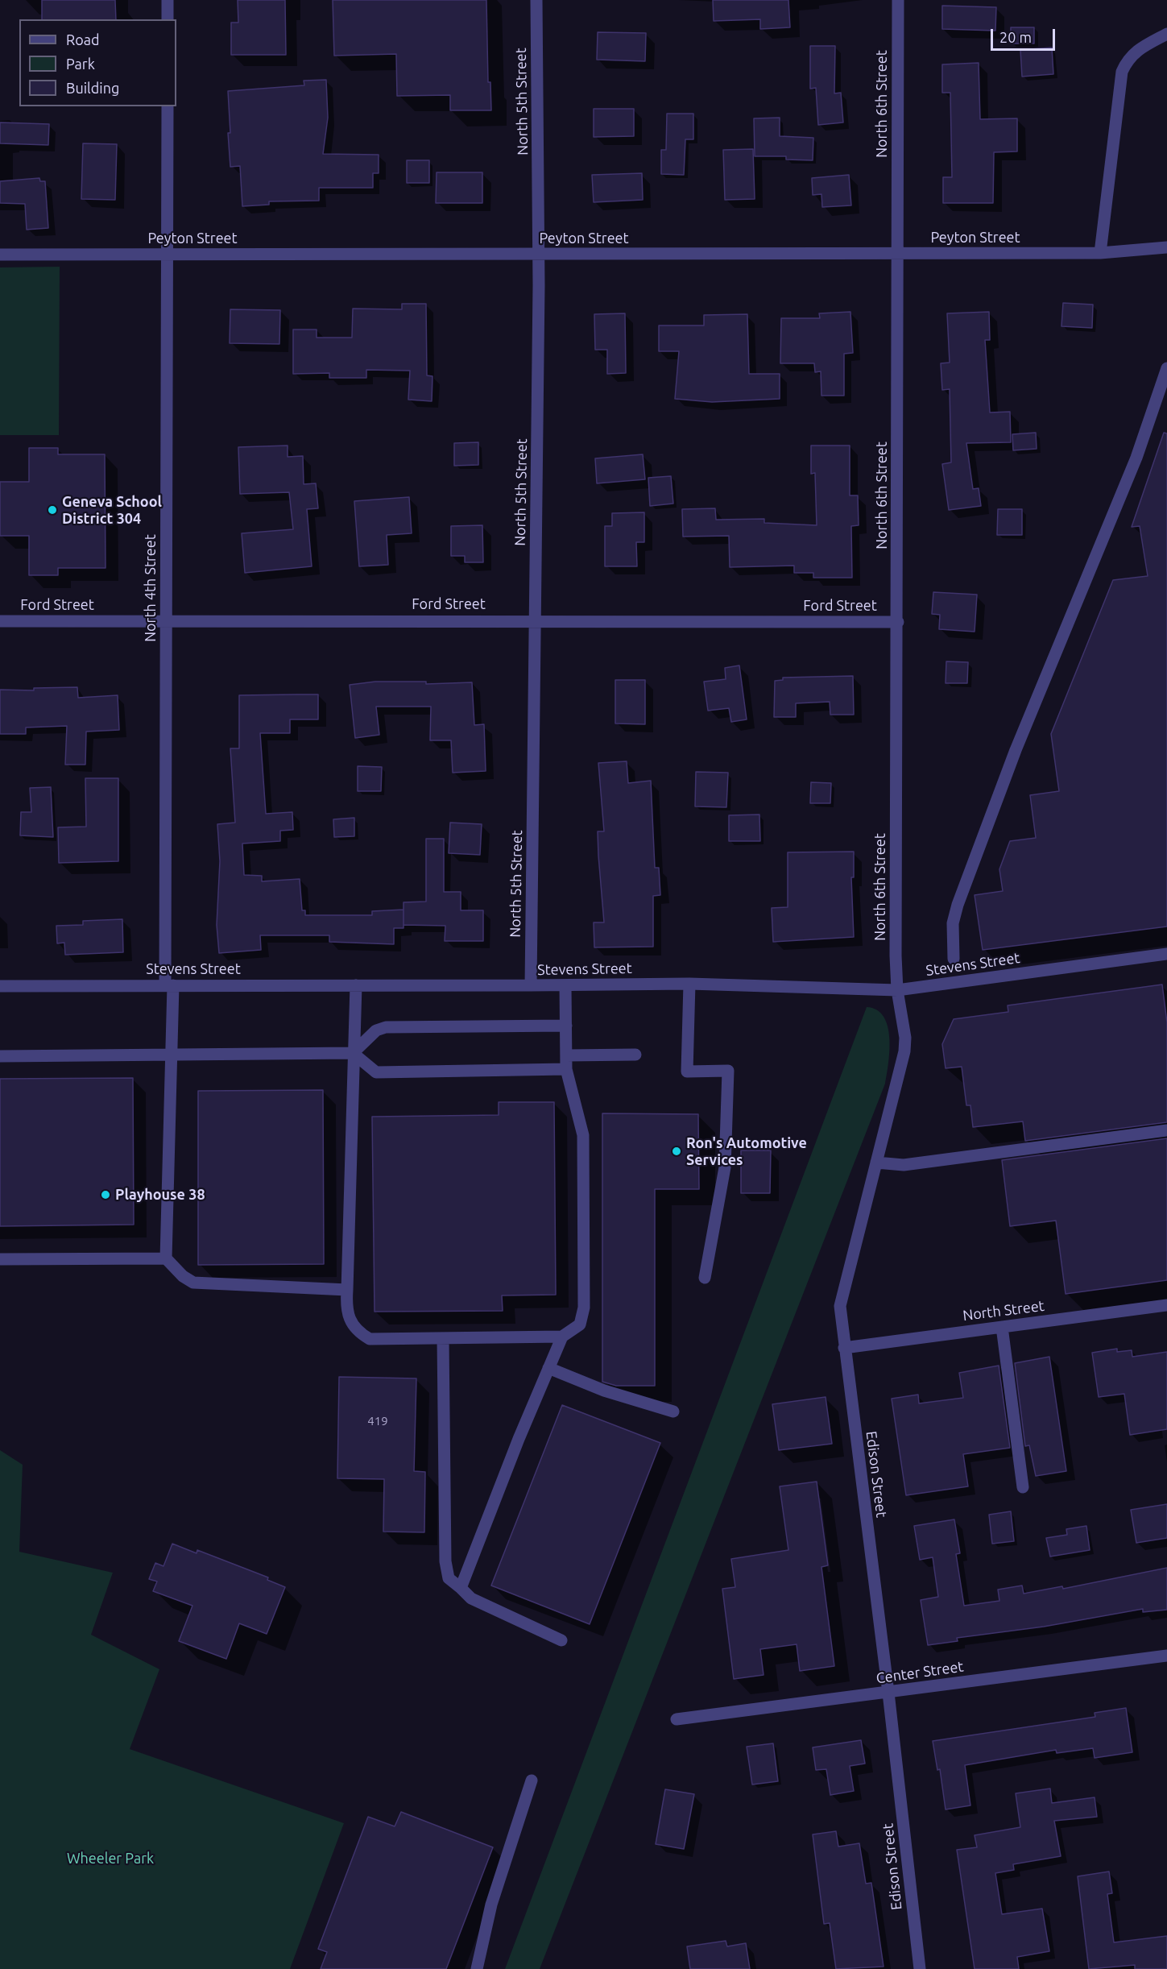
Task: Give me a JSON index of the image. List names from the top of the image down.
{
  "streets": {
    "street": [
      "North 5th Street",
      "North 6th Street",
      "Peyton Street",
      "North 4th Street",
      "Ford Street",
      "Stevens Street",
      "North Street",
      "Edison Street",
      "Center Street"
    ]
  },
  "crossings": [
    ["North 5th Street", "Peyton Street"],
    ["North 5th Street", "Ford Street"],
    ["North 5th Street", "Stevens Street"],
    ["North 6th Street", "Peyton Street"],
    ["North 6th Street", "Ford Street"],
    ["North 6th Street", "Stevens Street"],
    ["North 6th Street", "Edison Street"],
    ["Peyton Street", "North 4th Street"],
    ["North 4th Street", "Ford Street"],
    ["North 4th Street", "Stevens Street"],
    ["Stevens Street", "Edison Street"],
    ["North Street", "Edison Street"],
    ["Edison Street", "Center Street"]
  ],
  "parks": ["Wheeler Park"],
  "places": ["Geneva School District 304", "Ron's Automotive Services", "Playhouse 38"],
  "house_numbers": ["419"],
  "legend": ["Road", "Park", "Building"],
  "scale_bar": "20 m"
}
